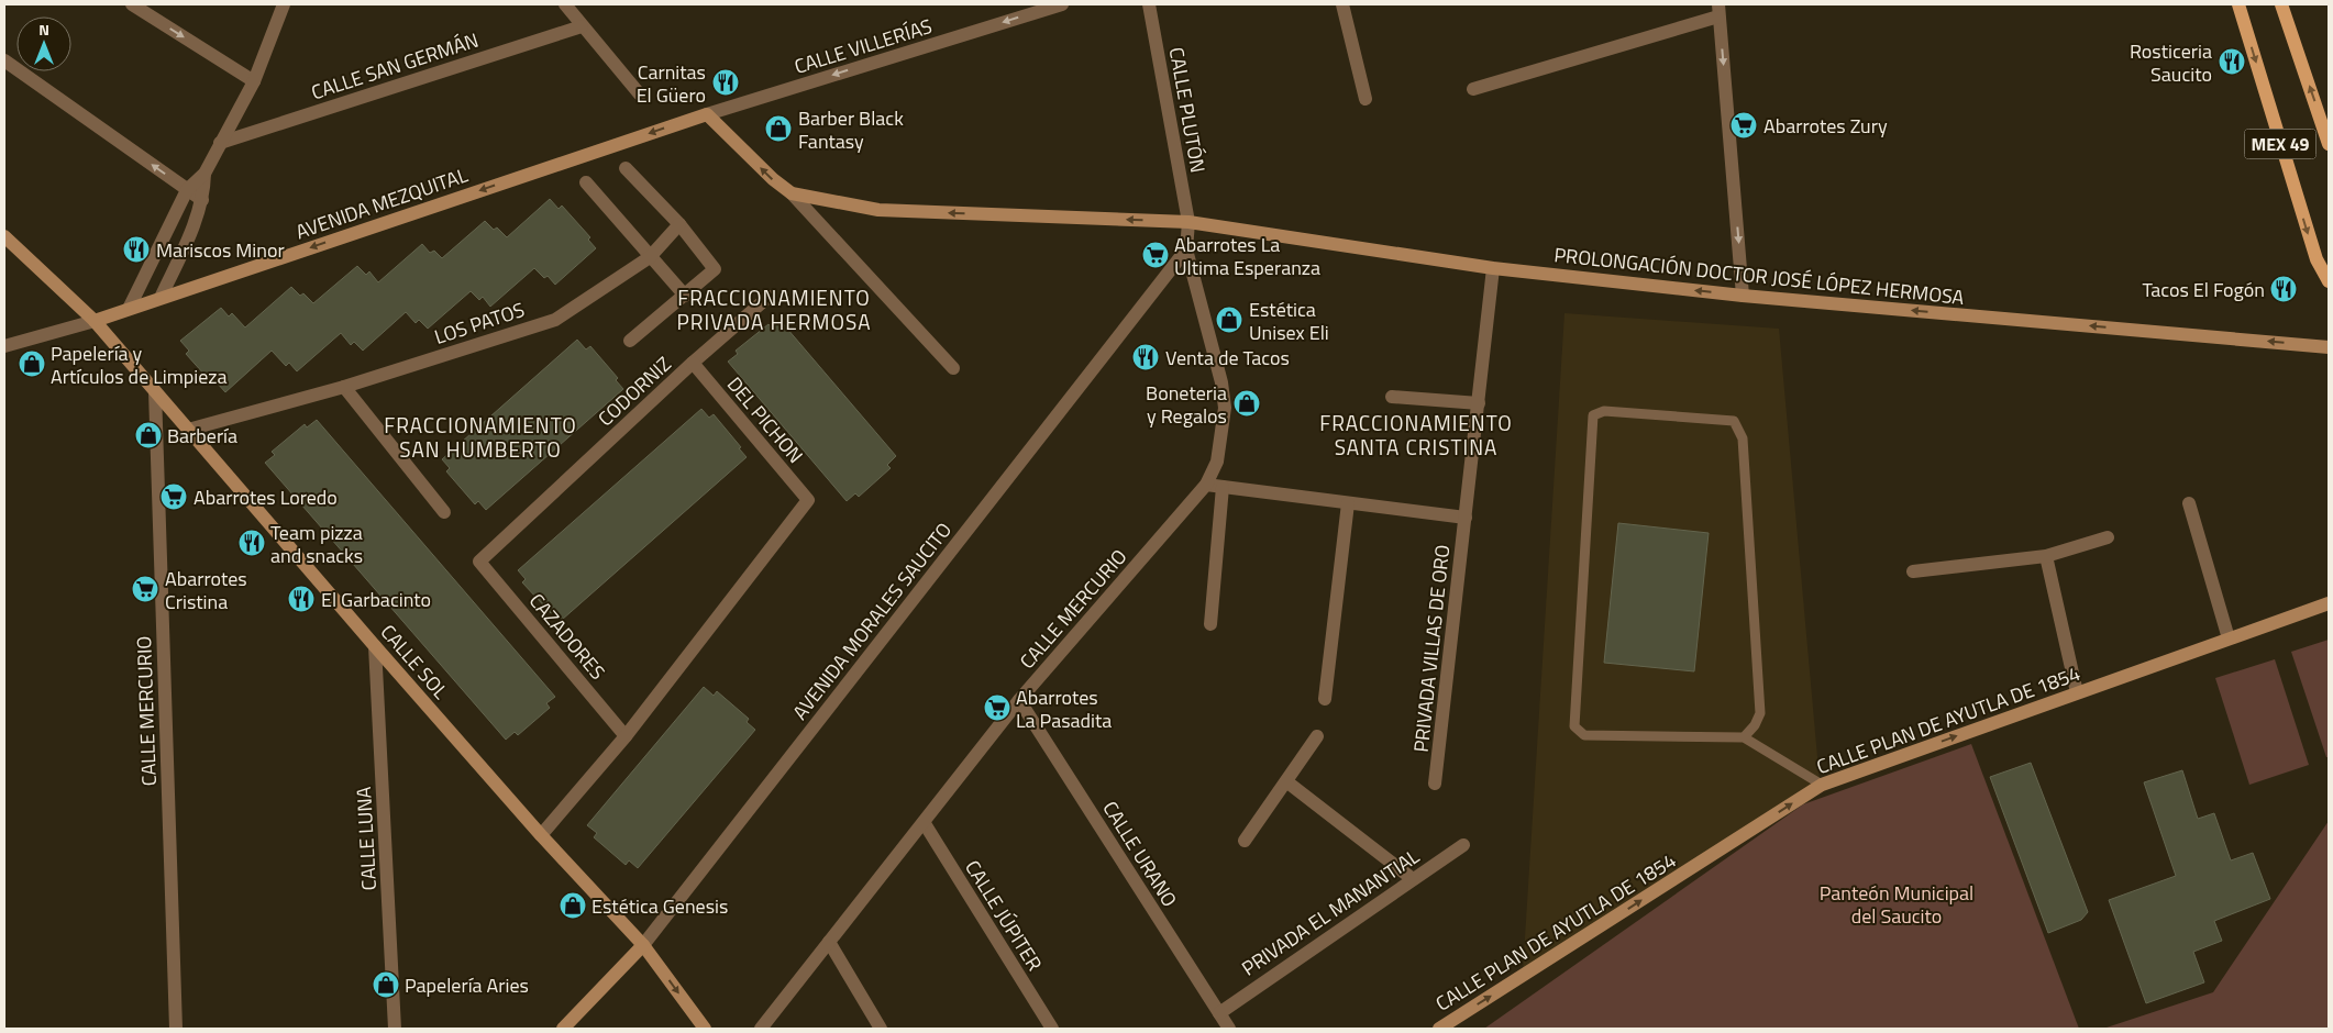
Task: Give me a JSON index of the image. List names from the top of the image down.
{
  "streets": {
    "main road": [
      "MEX 49",
      "AVENIDA MEZQUITAL",
      "PROLONGACIÓN DOCTOR JOSÉ LÓPEZ HERMOSA",
      "AVENIDA MORALES SAUCITO",
      "CALLE SOL",
      "CALLE PLAN DE AYUTLA DE 1854"
    ],
    "street": [
      "CALLE VILLERÍAS",
      "CALLE SAN GERMÁN",
      "CALLE PLUTÓN",
      "LOS PATOS",
      "CODORNIZ",
      "DEL PICHON",
      "CALLE MERCURIO",
      "CAZADORES",
      "PRIVADA VILLAS DE ORO",
      "CALLE LUNA",
      "CALLE URANO",
      "PRIVADA EL MANANTIAL",
      "CALLE JÚPITER"
    ]
  },
  "crossings": [
    ["CALLE VILLERÍAS", "AVENIDA MEZQUITAL"],
    ["CALLE PLUTÓN", "PROLONGACIÓN DOCTOR JOSÉ LÓPEZ HERMOSA"],
    ["AVENIDA MEZQUITAL", "CALLE SOL"],
    ["PROLONGACIÓN DOCTOR JOSÉ LÓPEZ HERMOSA", "PRIVADA VILLAS DE ORO"],
    ["LOS PATOS", "CALLE SOL"],
    ["CODORNIZ", "DEL PICHON"],
    ["CODORNIZ", "CAZADORES"],
    ["DEL PICHON", "CAZADORES"],
    ["CALLE MERCURIO", "AVENIDA MORALES SAUCITO"],
    ["CALLE MERCURIO", "CALLE SOL"],
    ["CALLE MERCURIO", "CALLE URANO"],
    ["CALLE MERCURIO", "CALLE JÚPITER"],
    ["AVENIDA MORALES SAUCITO", "CALLE SOL"],
    ["CALLE SOL", "CALLE LUNA"],
    ["CALLE URANO", "PRIVADA EL MANANTIAL"]
  ],
  "one_way": [
    "CALLE VILLERÍAS",
    "AVENIDA MEZQUITAL",
    "PROLONGACIÓN DOCTOR JOSÉ LÓPEZ HERMOSA",
    "CALLE PLAN DE AYUTLA DE 1854"
  ],
  "districts": ["FRACCIONAMIENTO PRIVADA HERMOSA", "FRACCIONAMIENTO SANTA CRISTINA", "FRACCIONAMIENTO SAN HUMBERTO"],
  "parks": ["Panteón Municipal del Saucito"],
  "places": {
    "restaurant": [
      "Rosticeria Saucito",
      "Carnitas El Güero",
      "Mariscos Minor",
      "Tacos El Fogón",
      "Venta de Tacos",
      "Team pizza and snacks",
      "El Garbacinto"
    ],
    "supermarket": [
      "Abarrotes Zury",
      "Abarrotes La Ultima Esperanza",
      "Abarrotes Loredo",
      "Abarrotes Cristina",
      "Abarrotes La Pasadita"
    ],
    "shop": [
      "Barber Black Fantasy",
      "Estética Unisex Eli",
      "Papelería y Artículos de Limpieza",
      "Boneteria y Regalos",
      "Barbería",
      "Estética Genesis",
      "Papelería Aries"
    ]
  },
  "north": "top"
}
